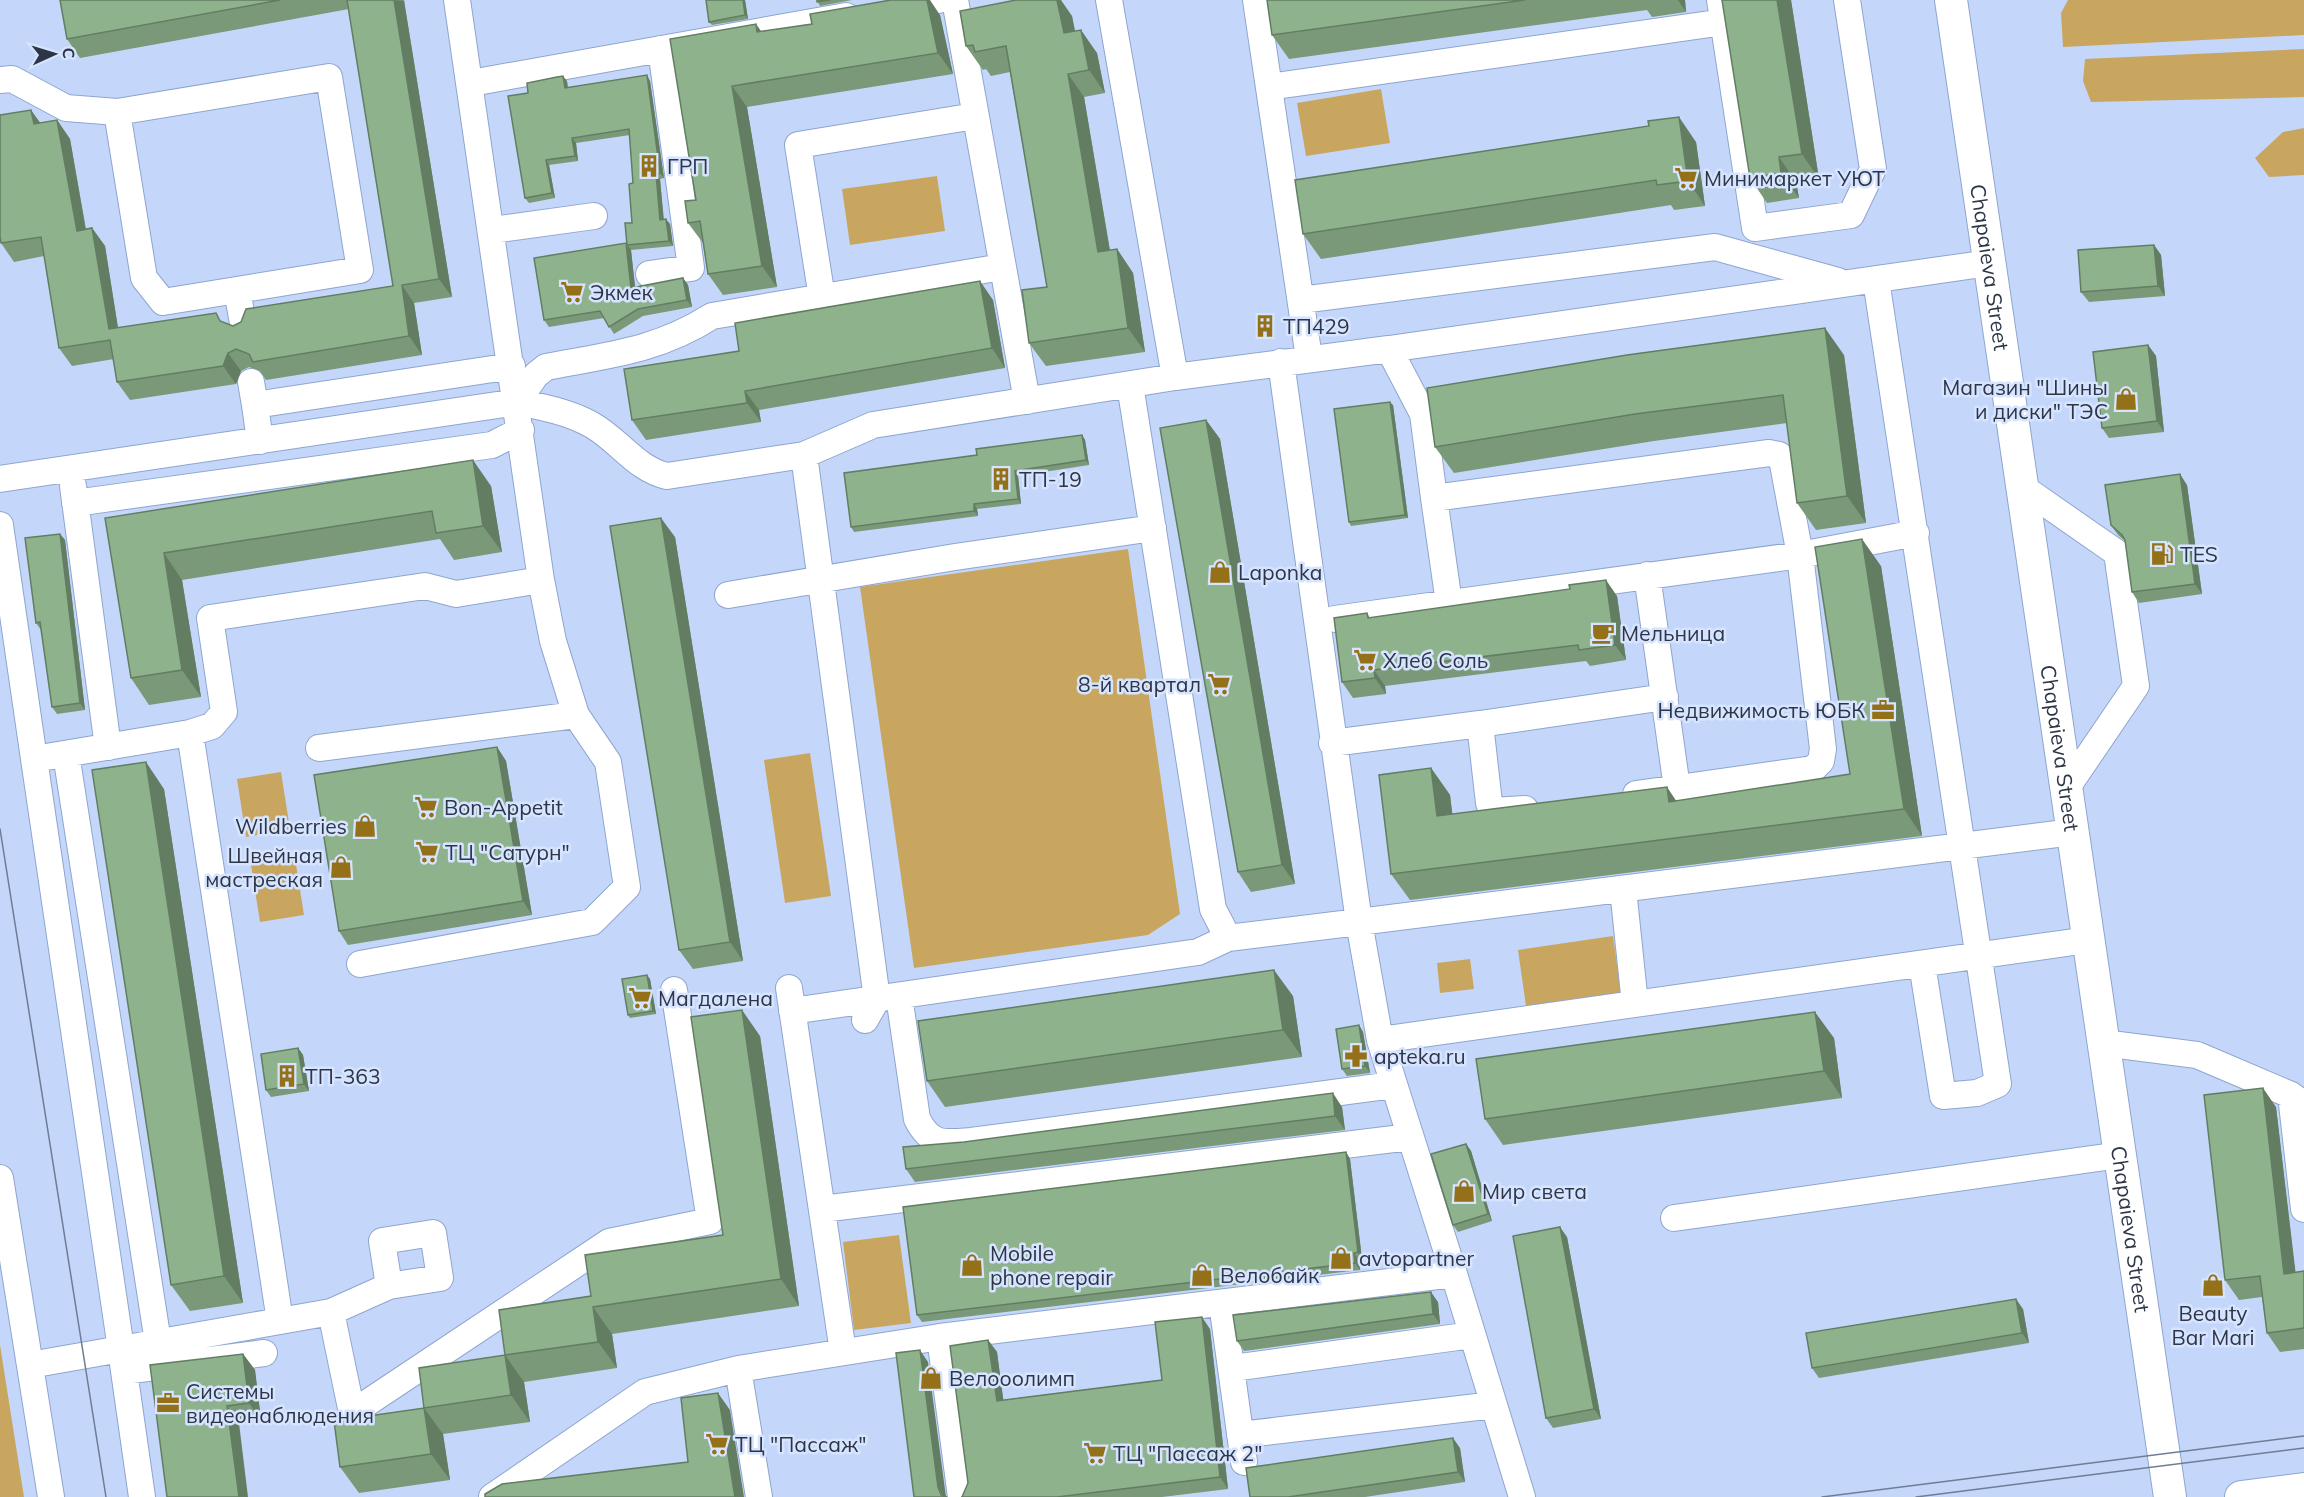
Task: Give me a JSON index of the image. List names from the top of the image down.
{
  "streets": {
    "main road": ["Chapaieva Street"]
  },
  "places": {
    "building": [
      "ГРП",
      "ТП429",
      "ТП-19",
      "ТП-363"
    ],
    "supermarket": [
      "Минимаркет УЮТ",
      "Экмек",
      "Хлеб Соль",
      "8-й квартал",
      "Bon-Appetit",
      "ТЦ \"Сатурн\"",
      "Магдалена",
      "ТЦ \"Пассаж\"",
      "ТЦ \"Пассаж 2\""
    ],
    "shop": [
      "Магазин \"Шины и диски\" ТЭС",
      "Laponka",
      "Wildberries",
      "Швейная мастреская",
      "Мир света",
      "avtopartner",
      "Mobile phone repair",
      "Велобайк",
      "Beauty Bar Mari",
      "Велооолимп"
    ],
    "fuel station": ["TES"],
    "cafe": ["Мельница"],
    "office": ["Недвижимость ЮБК", "Системы видеонаблюдения"],
    "pharmacy": ["apteka.ru"]
  },
  "north": "right"
}
